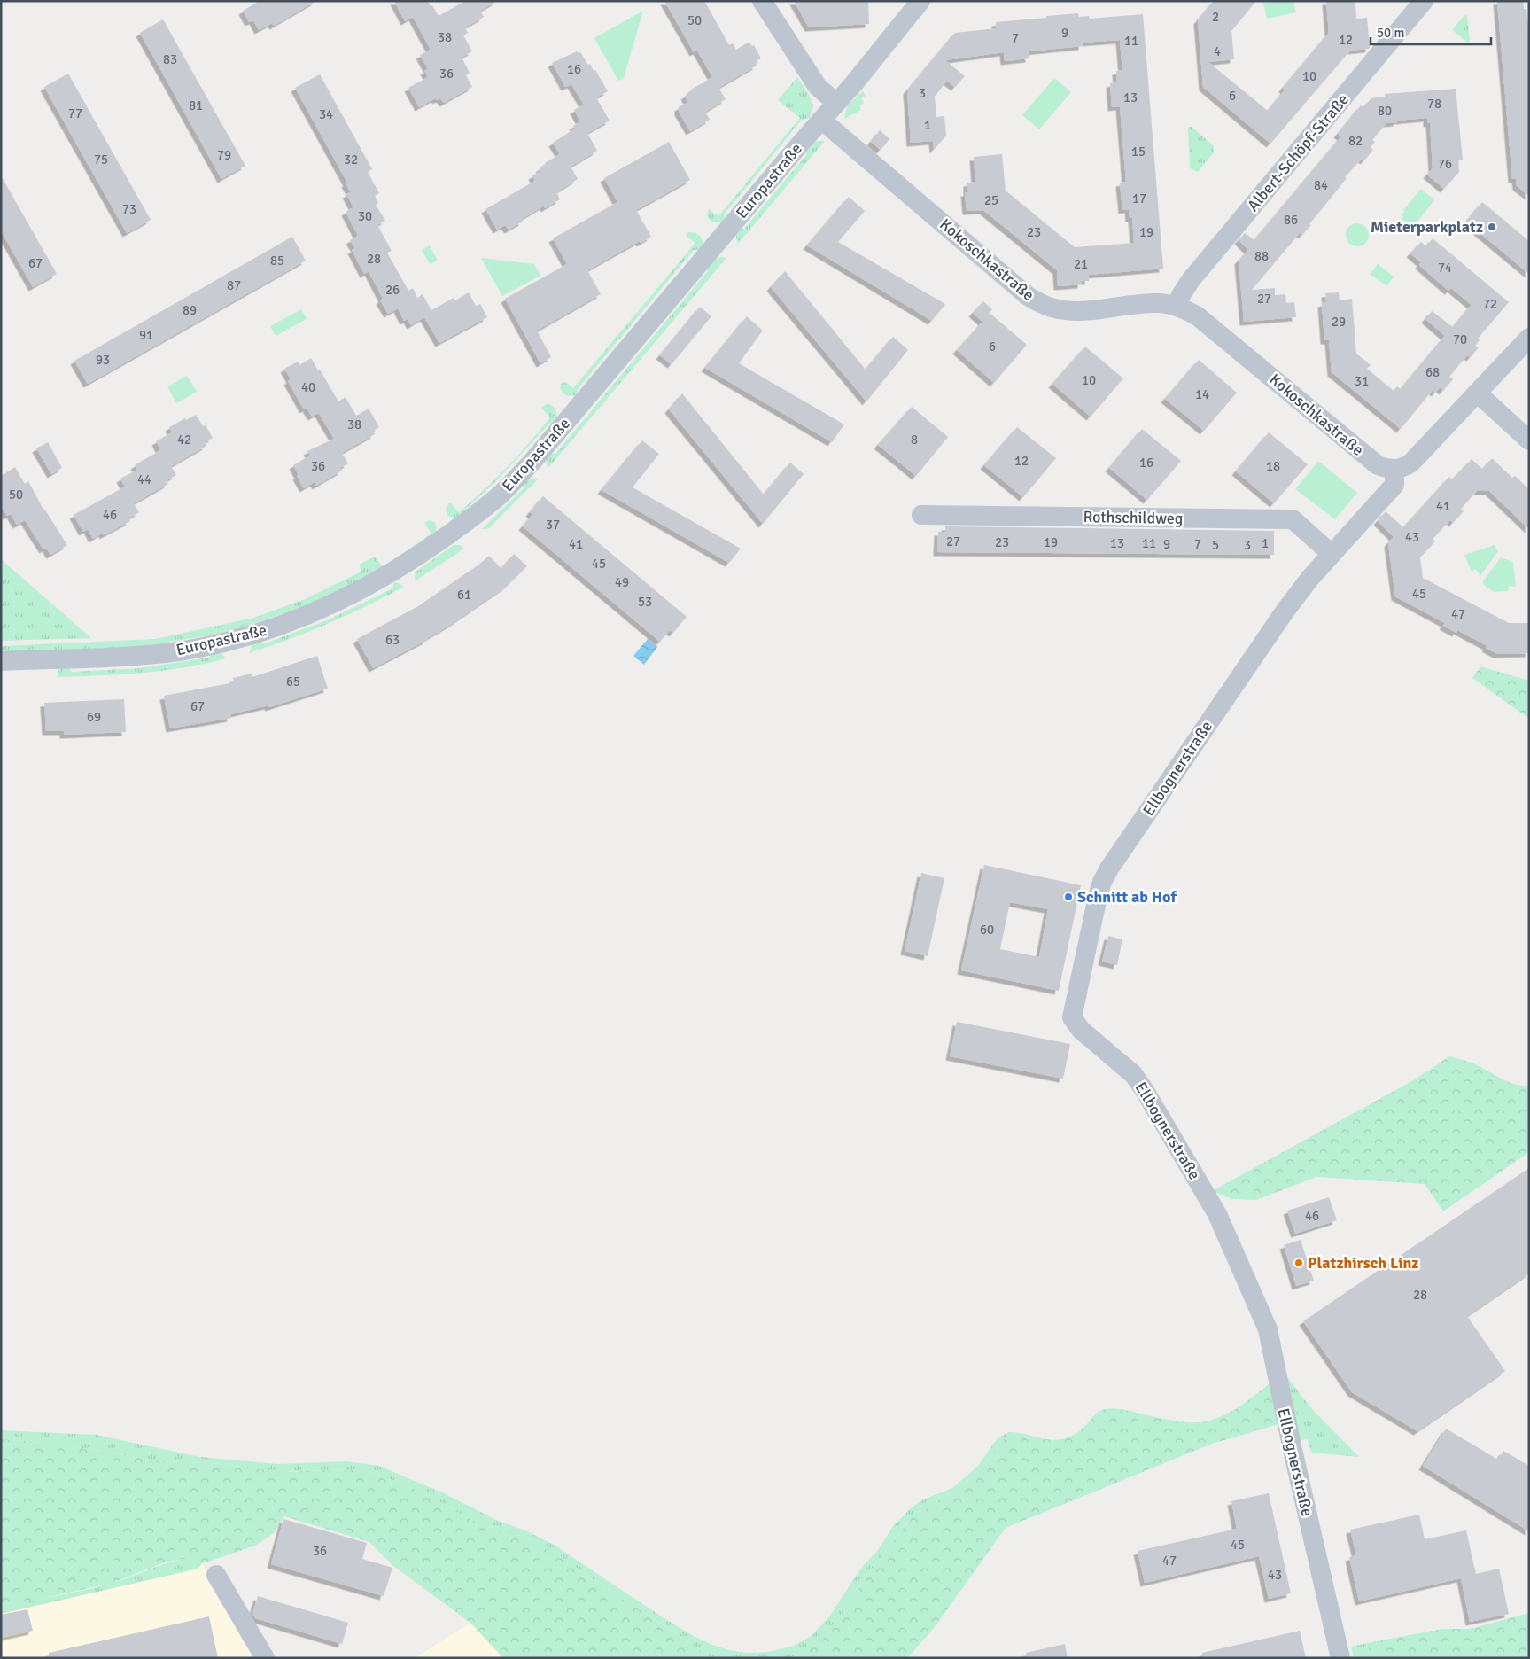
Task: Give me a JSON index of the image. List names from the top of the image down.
{
  "streets": {
    "street": [
      "Albert-Schöpf-Straße",
      "Europastraße",
      "Kokoschkastraße",
      "Rothschildweg",
      "Ellbognerstraße"
    ]
  },
  "crossings": [
    ["Albert-Schöpf-Straße", "Kokoschkastraße"],
    ["Europastraße", "Kokoschkastraße"],
    ["Kokoschkastraße", "Ellbognerstraße"],
    ["Rothschildweg", "Ellbognerstraße"]
  ],
  "places": ["Mieterparkplatz", "Schnitt ab Hof", "Platzhirsch Linz"],
  "house_numbers": [
    "2",
    "50",
    "9",
    "38",
    "7",
    "12",
    "11",
    "4",
    "83",
    "16",
    "36",
    "10",
    "3",
    "6",
    "13",
    "78",
    "81",
    "80",
    "77",
    "34",
    "1",
    "82",
    "15",
    "79",
    "75",
    "32",
    "76",
    "84",
    "17",
    "25",
    "73",
    "30",
    "86",
    "23",
    "19",
    "88",
    "28",
    "85",
    "67",
    "21",
    "74",
    "87",
    "26",
    "27",
    "72",
    "89",
    "29",
    "91",
    "70",
    "6",
    "93",
    "68",
    "10",
    "31",
    "40",
    "14",
    "38",
    "42",
    "8",
    "12",
    "16",
    "36",
    "18",
    "44",
    "50",
    "41",
    "46",
    "37",
    "43",
    "27",
    "23",
    "19",
    "13",
    "11",
    "1",
    "41",
    "9",
    "7",
    "5",
    "3",
    "45",
    "49",
    "45",
    "61",
    "53",
    "47",
    "63",
    "65",
    "67",
    "69",
    "60",
    "46",
    "28",
    "45",
    "36",
    "47",
    "43"
  ],
  "scale_bar": "50 m"
}
